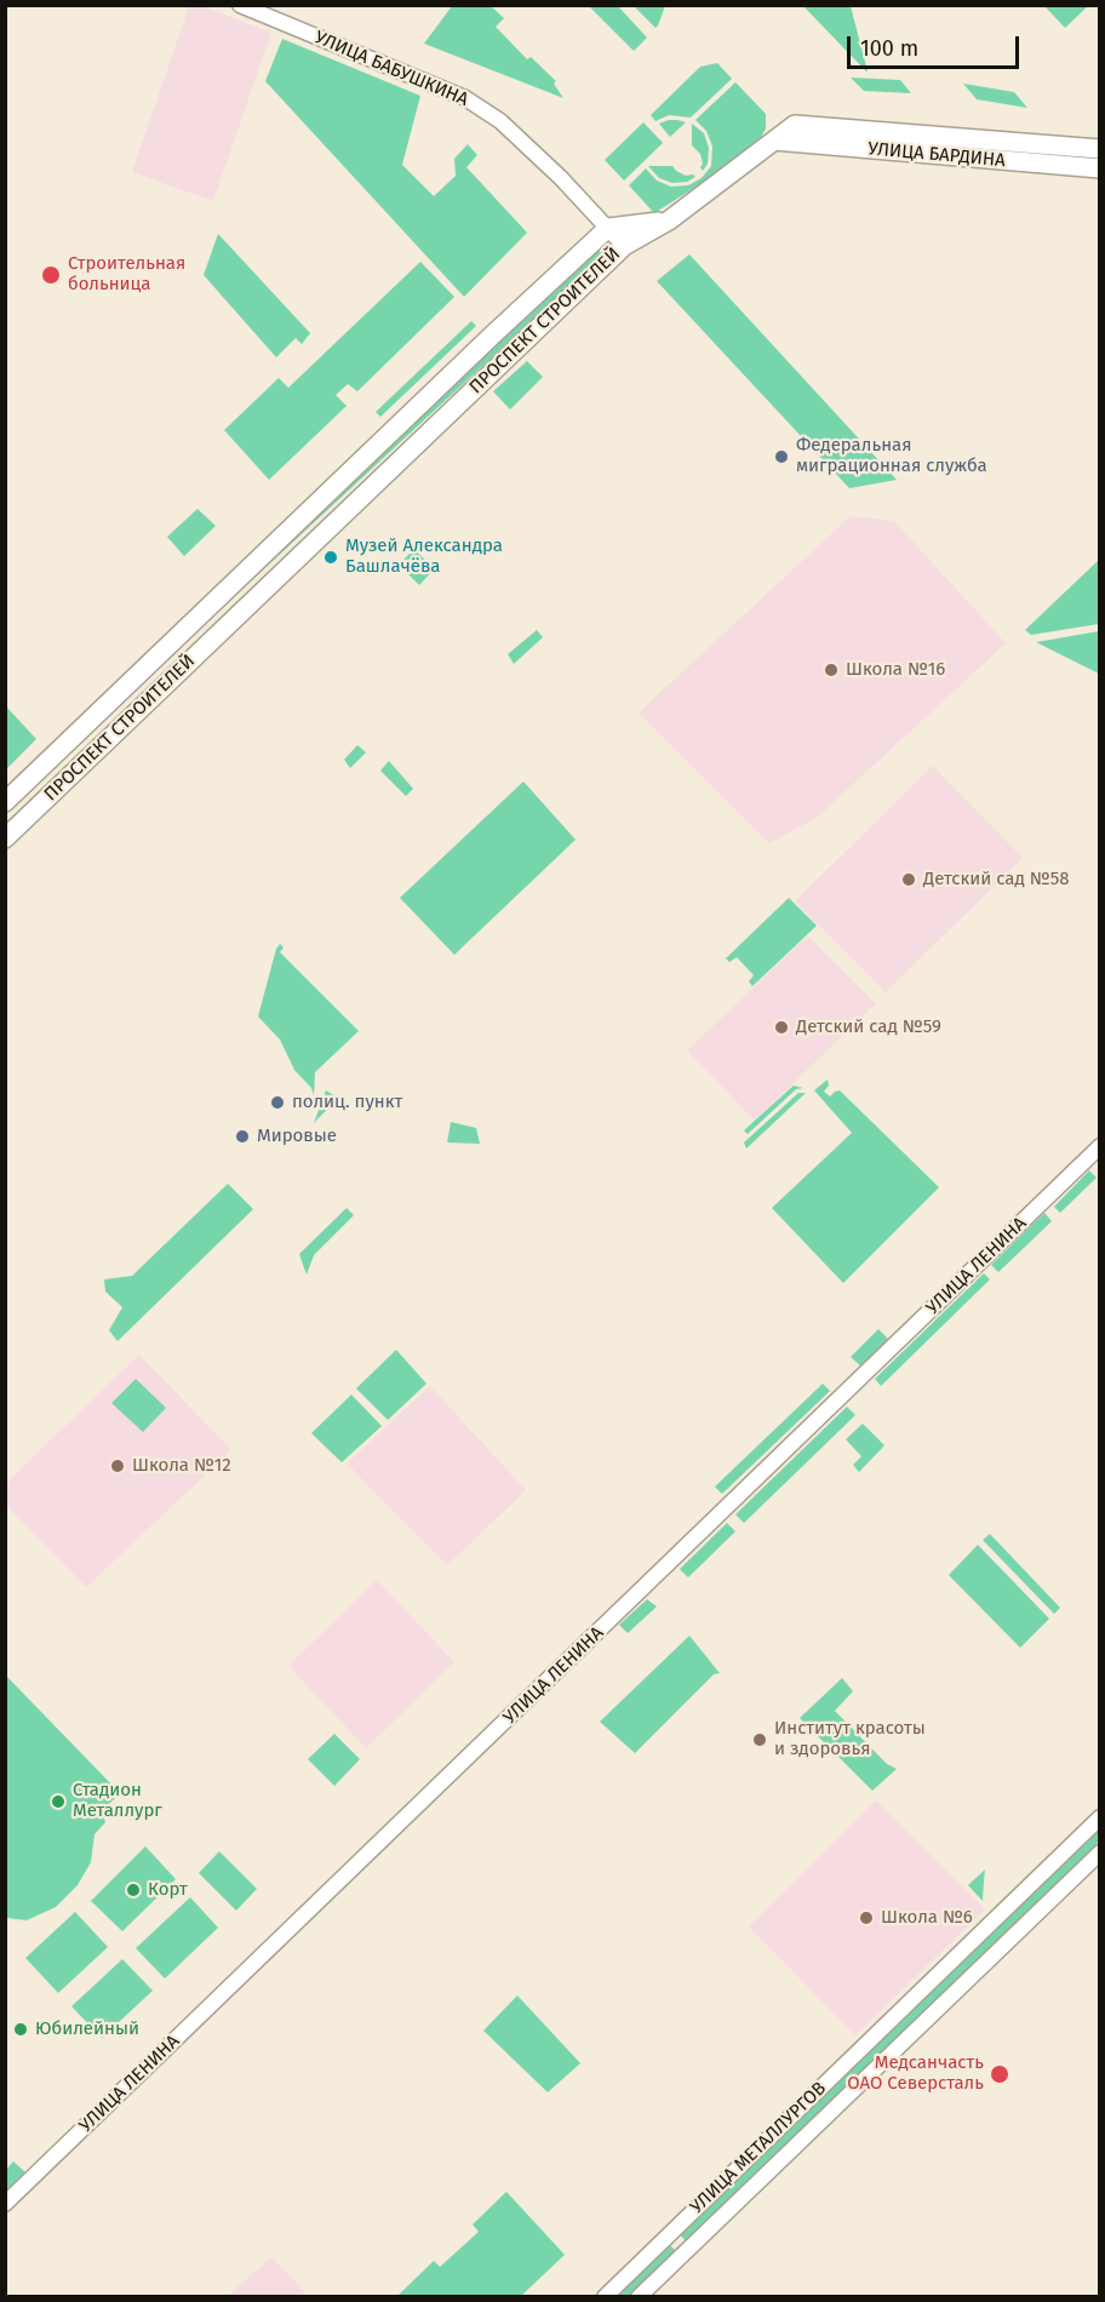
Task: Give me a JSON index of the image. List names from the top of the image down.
{
  "streets": {
    "main road": ["УЛИЦА БАРДИНА", "ПРОСПЕКТ СТРОИТЕЛЕЙ"],
    "street": ["УЛИЦА БАБУШКИНА", "УЛИЦА ЛЕНИНА", "УЛИЦА МЕТАЛЛУРГОВ"]
  },
  "crossings": [
    ["УЛИЦА БАБУШКИНА", "ПРОСПЕКТ СТРОИТЕЛЕЙ"]
  ],
  "places": [
    "Строительная больница",
    "Федеральная миграционная служба",
    "Музей Александра Башлачёва",
    "Школа №16",
    "Детский сад №58",
    "Детский сад №59",
    "полиц. пункт",
    "Мировые",
    "Школа №12",
    "Институт красоты и здоровья",
    "Стадион Металлург",
    "Корт",
    "Школа №6",
    "Юбилейный",
    "Медсанчасть ОАО Северсталь"
  ],
  "scale_bar": "100 m"
}
